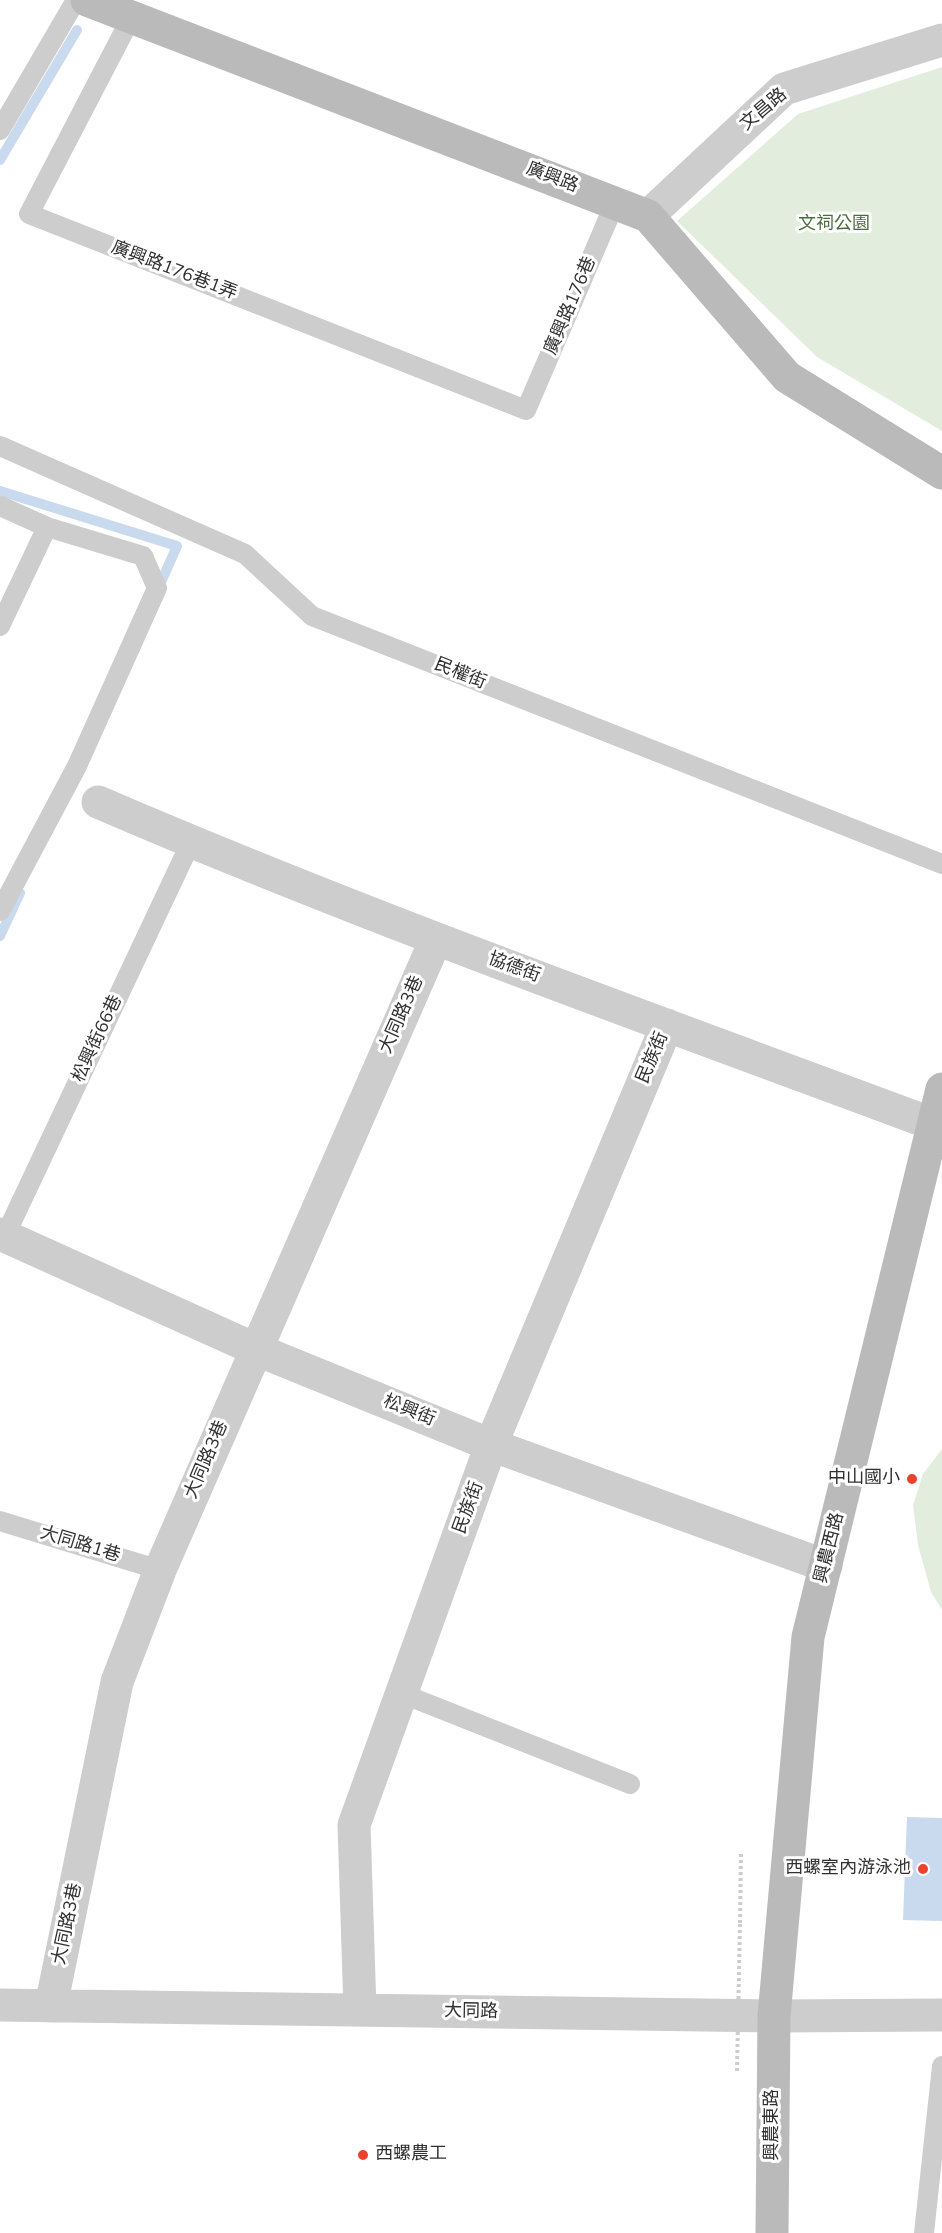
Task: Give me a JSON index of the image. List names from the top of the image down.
{
  "streets": {
    "main road": ["廣興路", "興農西路", "興農東路"],
    "street": [
      "文昌路",
      "協德街",
      "大同路3巷",
      "民族街",
      "松興街",
      "大同路"
    ],
    "lane": [
      "廣興路176巷1弄",
      "廣興路176巷",
      "民權街",
      "松興街66巷",
      "大同路1巷"
    ]
  },
  "crossings": [
    ["文昌路", "廣興路"],
    ["廣興路", "廣興路176巷1弄"],
    ["廣興路", "廣興路176巷"],
    ["廣興路176巷1弄", "廣興路176巷"],
    ["協德街", "大同路3巷"],
    ["協德街", "松興街66巷"],
    ["協德街", "民族街"],
    ["協德街", "興農西路"],
    ["大同路3巷", "松興街"],
    ["大同路3巷", "大同路1巷"],
    ["大同路3巷", "大同路"],
    ["松興街66巷", "松興街"],
    ["民族街", "松興街"],
    ["民族街", "大同路"],
    ["松興街", "興農西路"],
    ["興農西路", "大同路"],
    ["興農西路", "興農東路"],
    ["大同路", "興農東路"]
  ],
  "parks": ["文祠公園"],
  "places": ["中山國小", "西螺室內游泳池", "西螺農工"]
}
